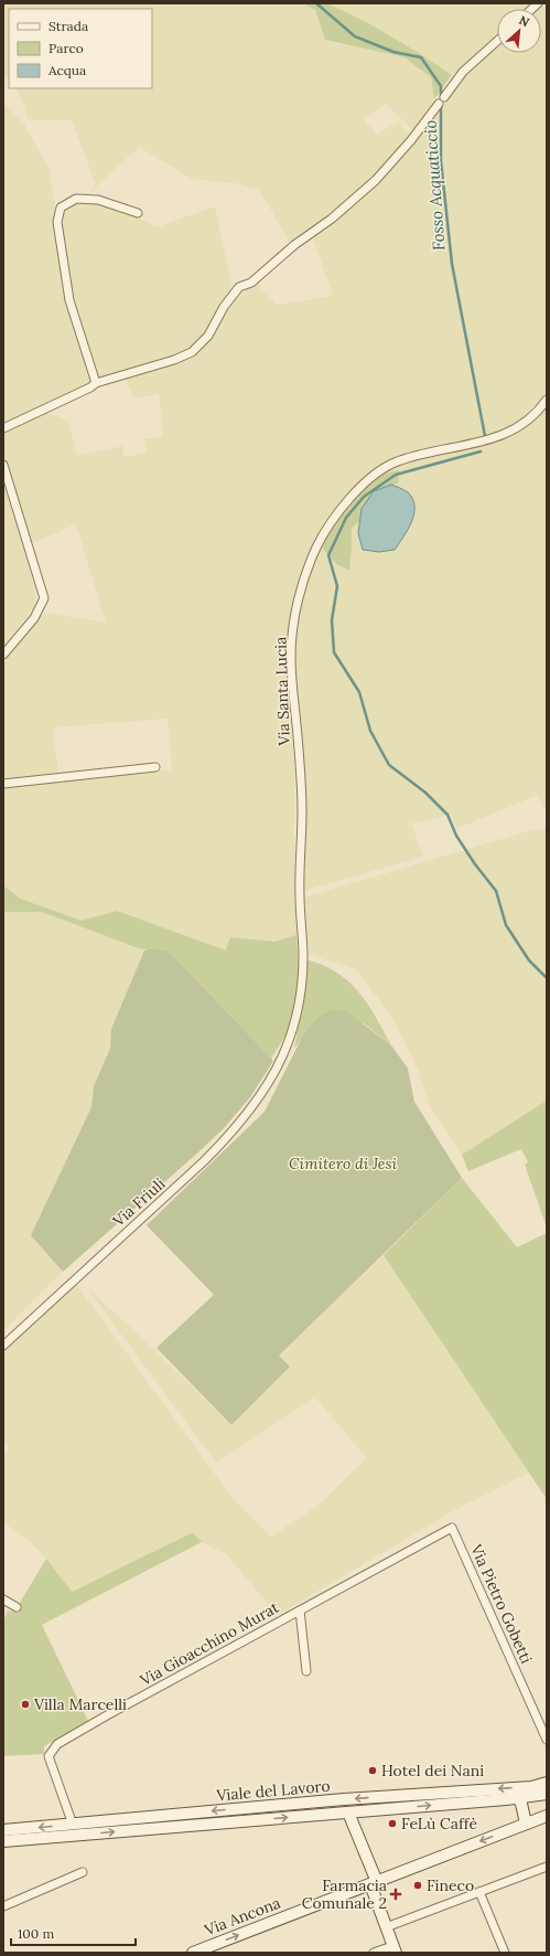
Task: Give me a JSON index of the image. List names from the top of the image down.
{
  "streets": {
    "main road": ["Viale del Lavoro", "Via Ancona"],
    "street": [
      "Via Santa Lucia",
      "Via Friuli",
      "Via Pietro Gobetti",
      "Via Gioacchino Murat"
    ]
  },
  "crossings": [
    ["Via Santa Lucia", "Via Friuli"],
    ["Via Pietro Gobetti", "Via Gioacchino Murat"],
    ["Via Gioacchino Murat", "Viale del Lavoro"]
  ],
  "water": ["Fosso Acquaticcio"],
  "parks": ["Cimitero di Jesi"],
  "places": {
    "other": [
      "Villa Marcelli",
      "Hotel dei Nani",
      "FeLù Caffè",
      "Fineco"
    ],
    "health": ["Farmacia Comunale 2"]
  },
  "legend": ["Strada", "Parco", "Acqua"],
  "scale_bar": "100 m",
  "north": "top right"
}
